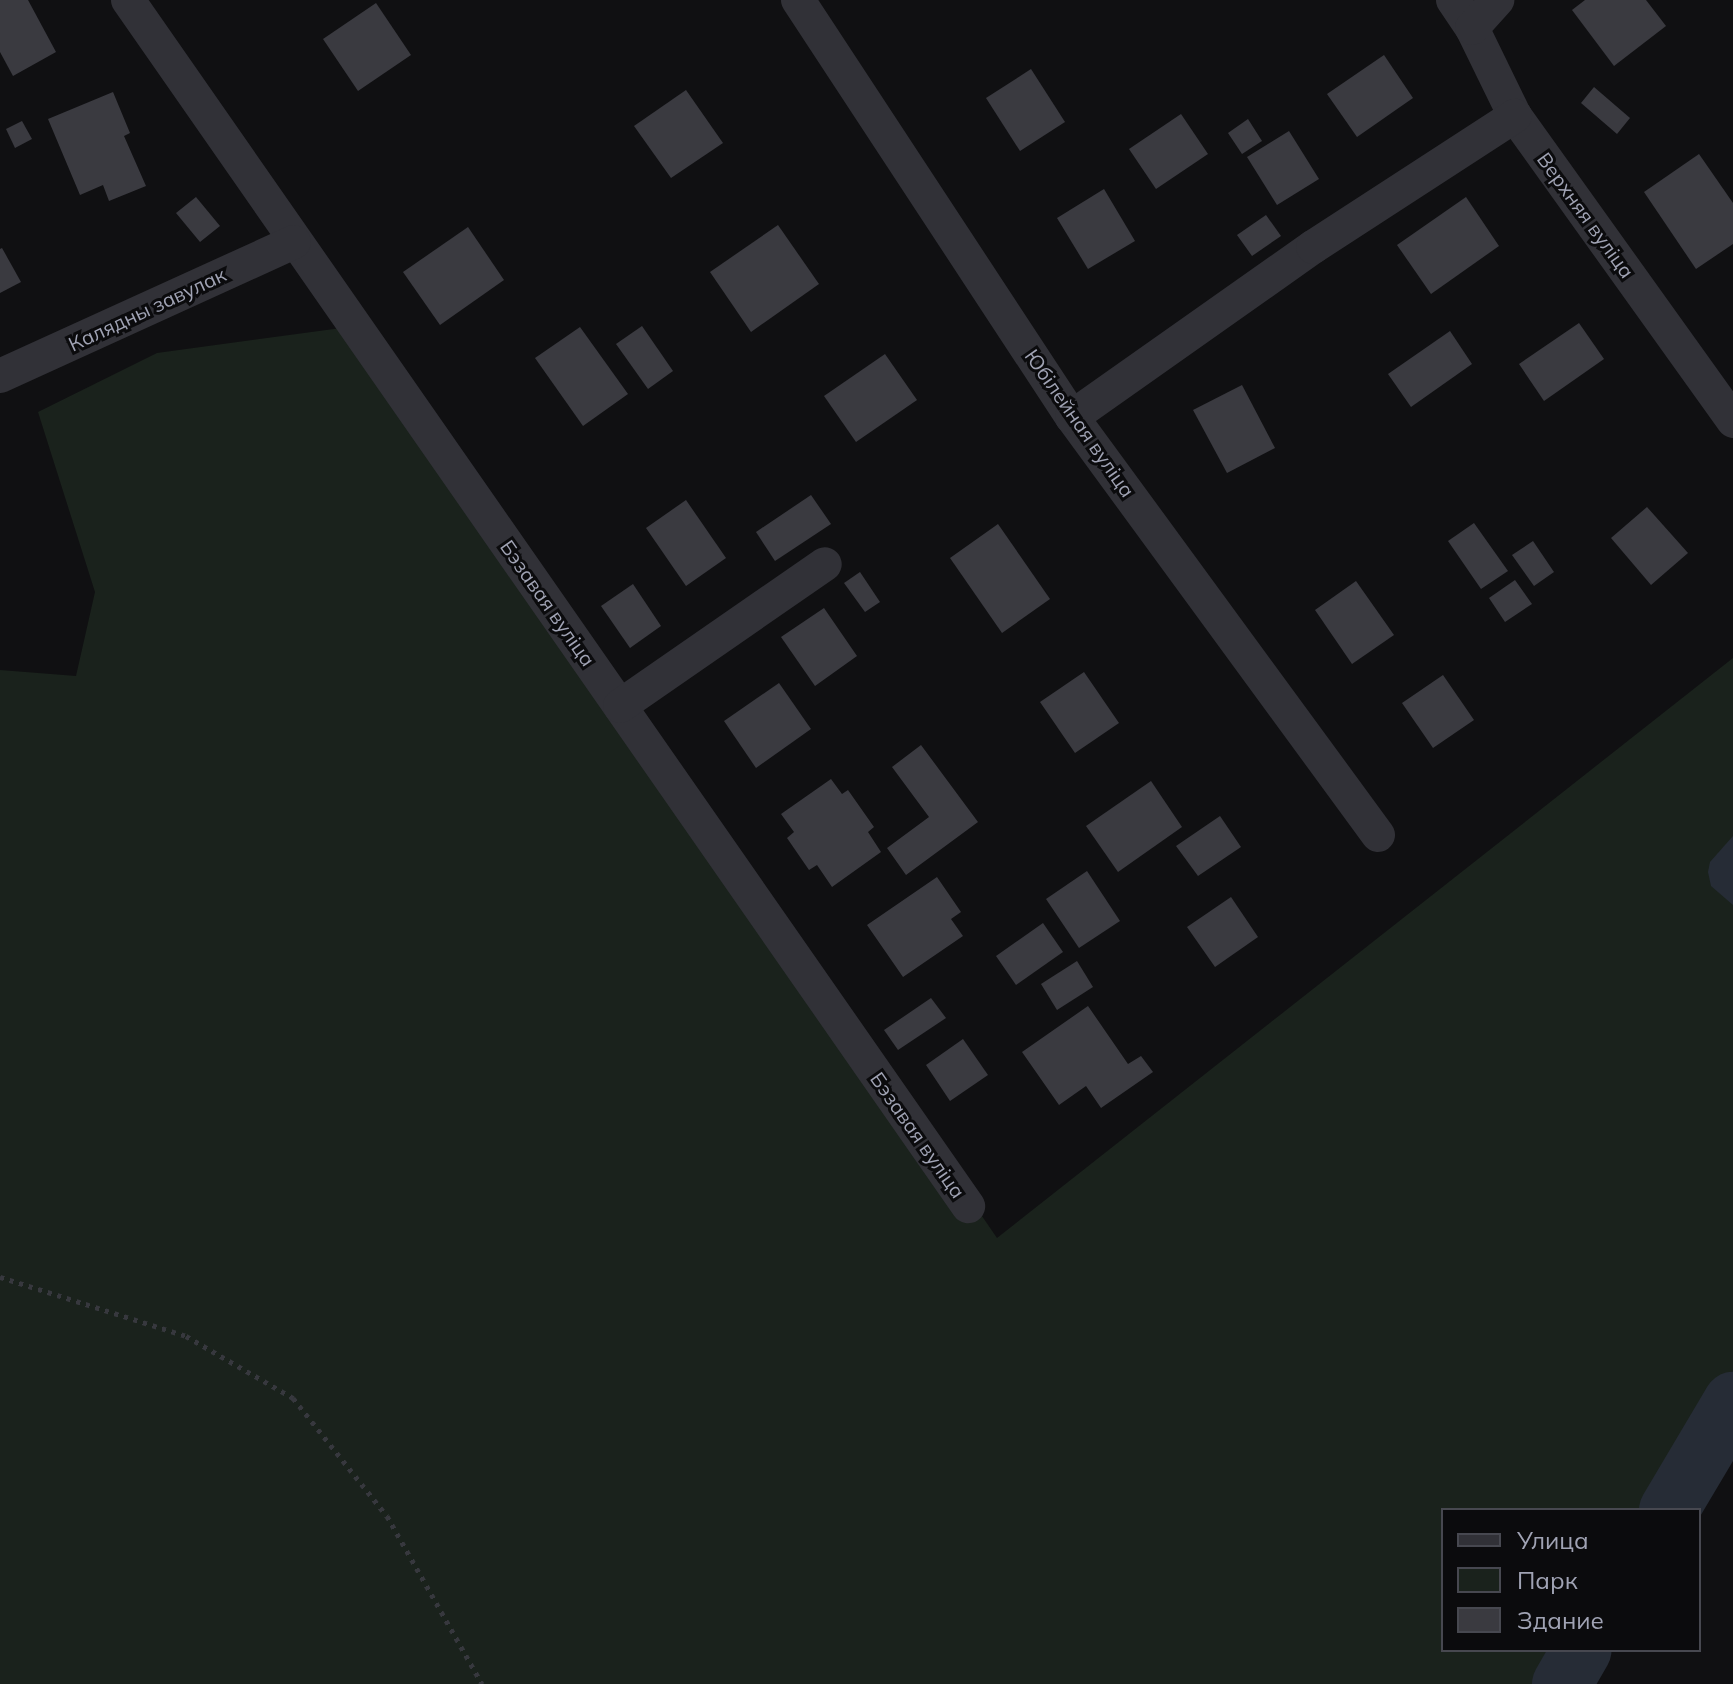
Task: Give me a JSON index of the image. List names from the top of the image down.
{
  "streets": {
    "street": [
      "Верхняя вуліца",
      "Калядны завулак",
      "Юбілейная вуліца",
      "Бэзавая вуліца"
    ]
  },
  "crossings": [
    ["Калядны завулак", "Бэзавая вуліца"]
  ],
  "legend": ["Улица", "Парк", "Здание"]
}
